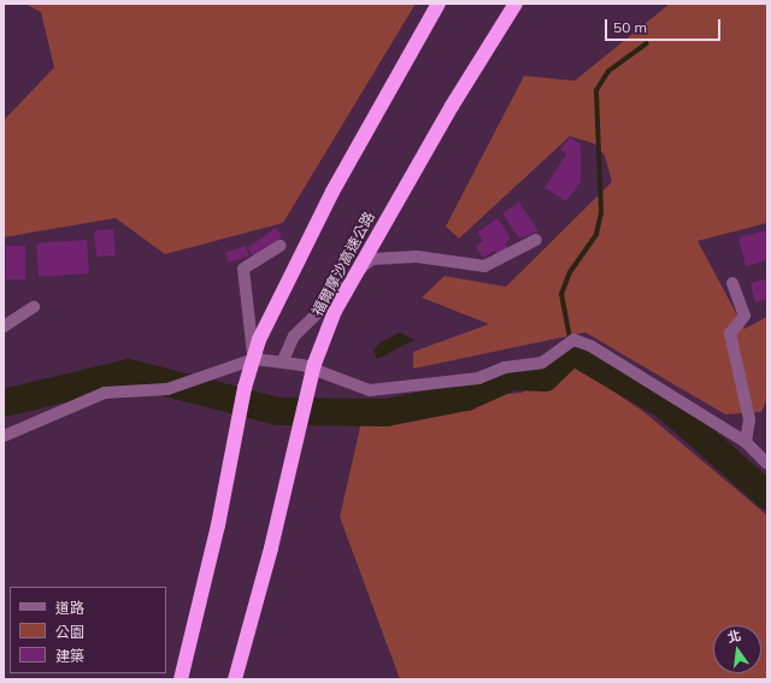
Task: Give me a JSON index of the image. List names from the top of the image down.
{
  "streets": {
    "highway": ["福爾摩沙高速公路"]
  },
  "legend": ["道路", "公園", "建築"],
  "scale_bar": "50 m",
  "north": "top"
}
